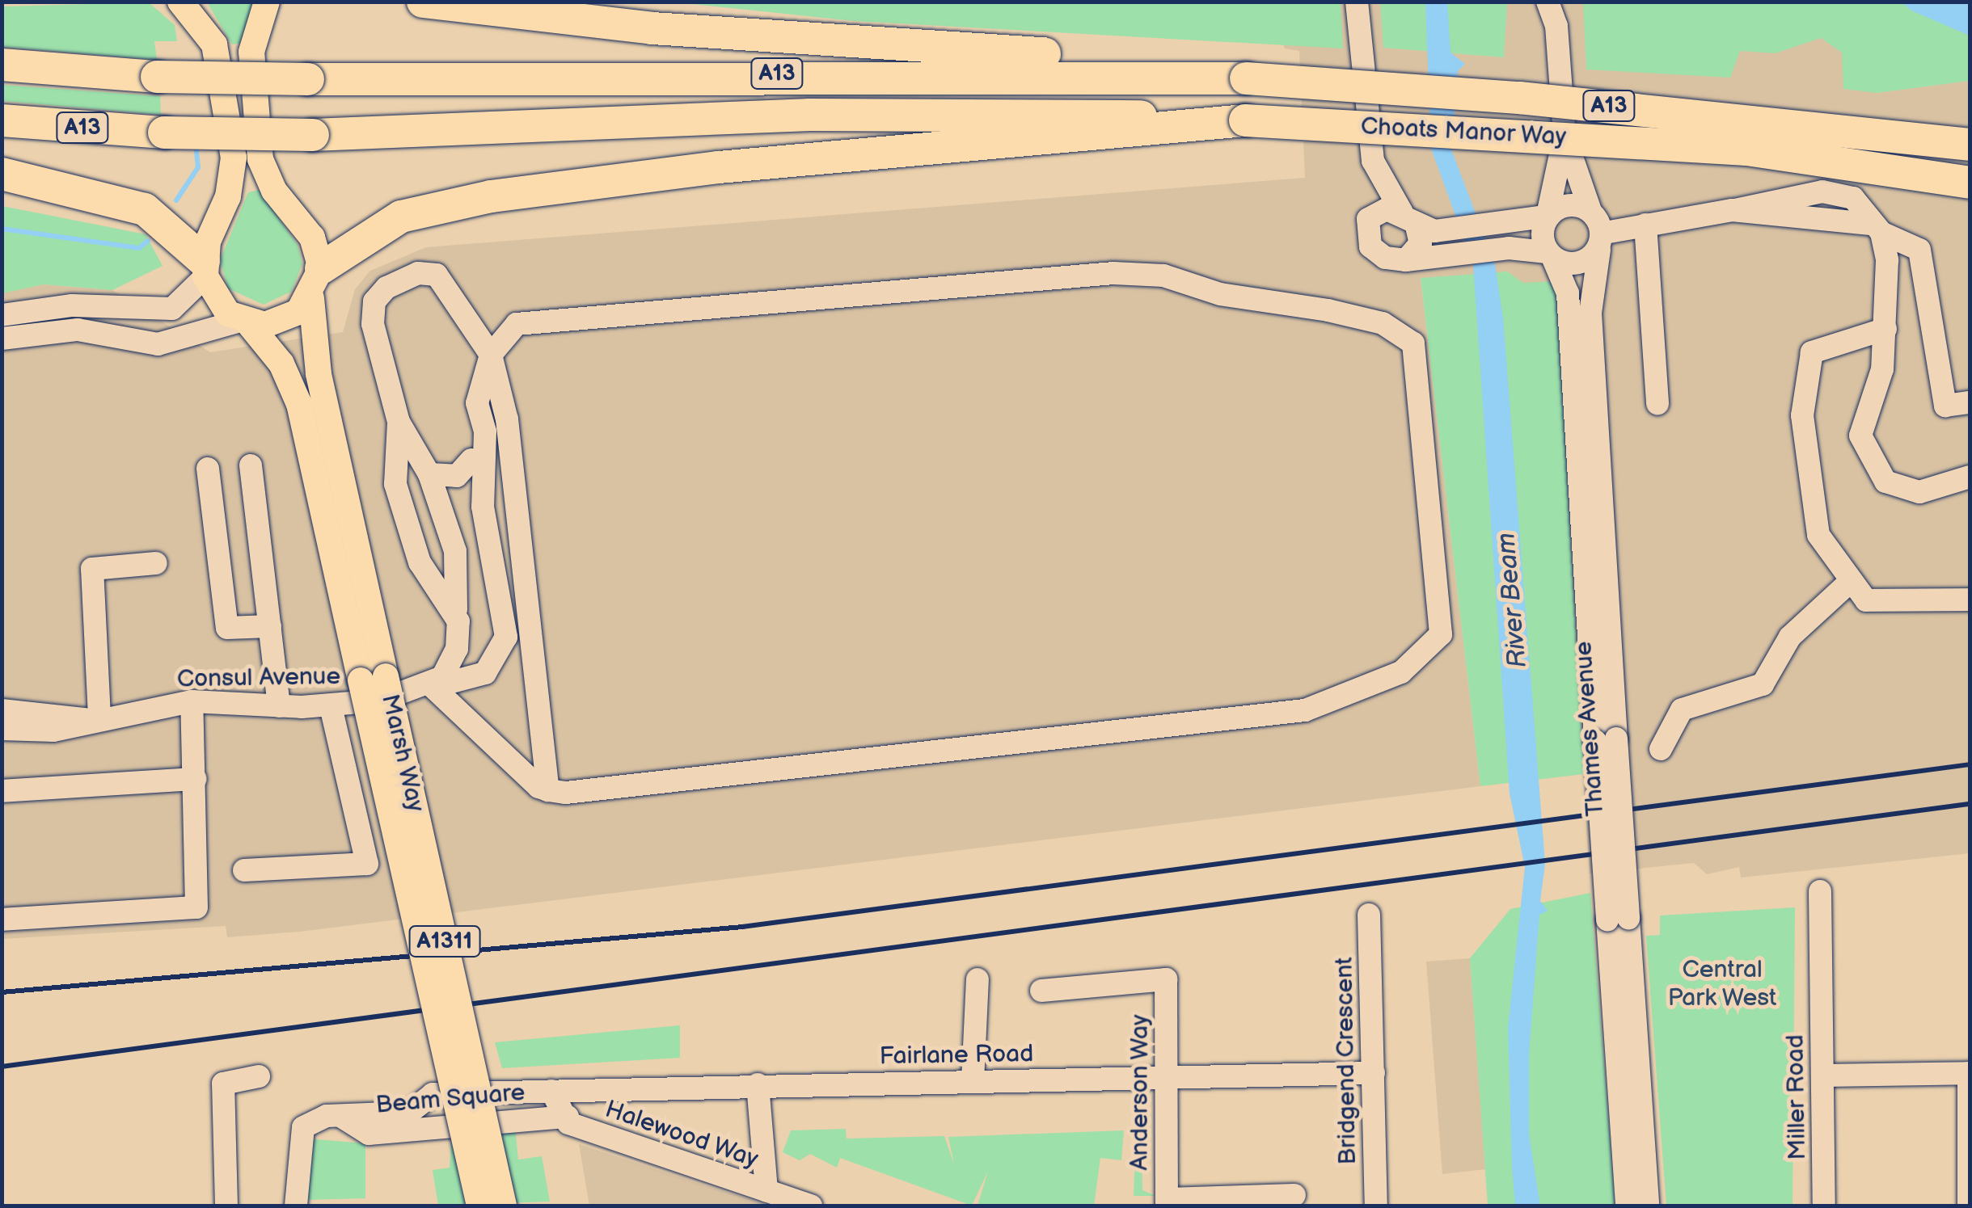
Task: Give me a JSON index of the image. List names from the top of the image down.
{
  "streets": {
    "highway": ["A13", "Choats Manor Way"],
    "main road": ["Marsh Way", "A1311"],
    "street": [
      "Consul Avenue",
      "Thames Avenue",
      "Fairlane Road",
      "Bridgend Crescent",
      "Anderson Way",
      "Miller Road",
      "Beam Square",
      "Halewood Way"
    ]
  },
  "crossings": [
    ["A13", "Choats Manor Way"],
    ["A13", "Marsh Way"],
    ["Fairlane Road", "Bridgend Crescent"],
    ["Fairlane Road", "Anderson Way"],
    ["Fairlane Road", "Halewood Way"],
    ["Beam Square", "Halewood Way"]
  ],
  "water": ["River Beam"],
  "parks": ["Central Park West"]
}
